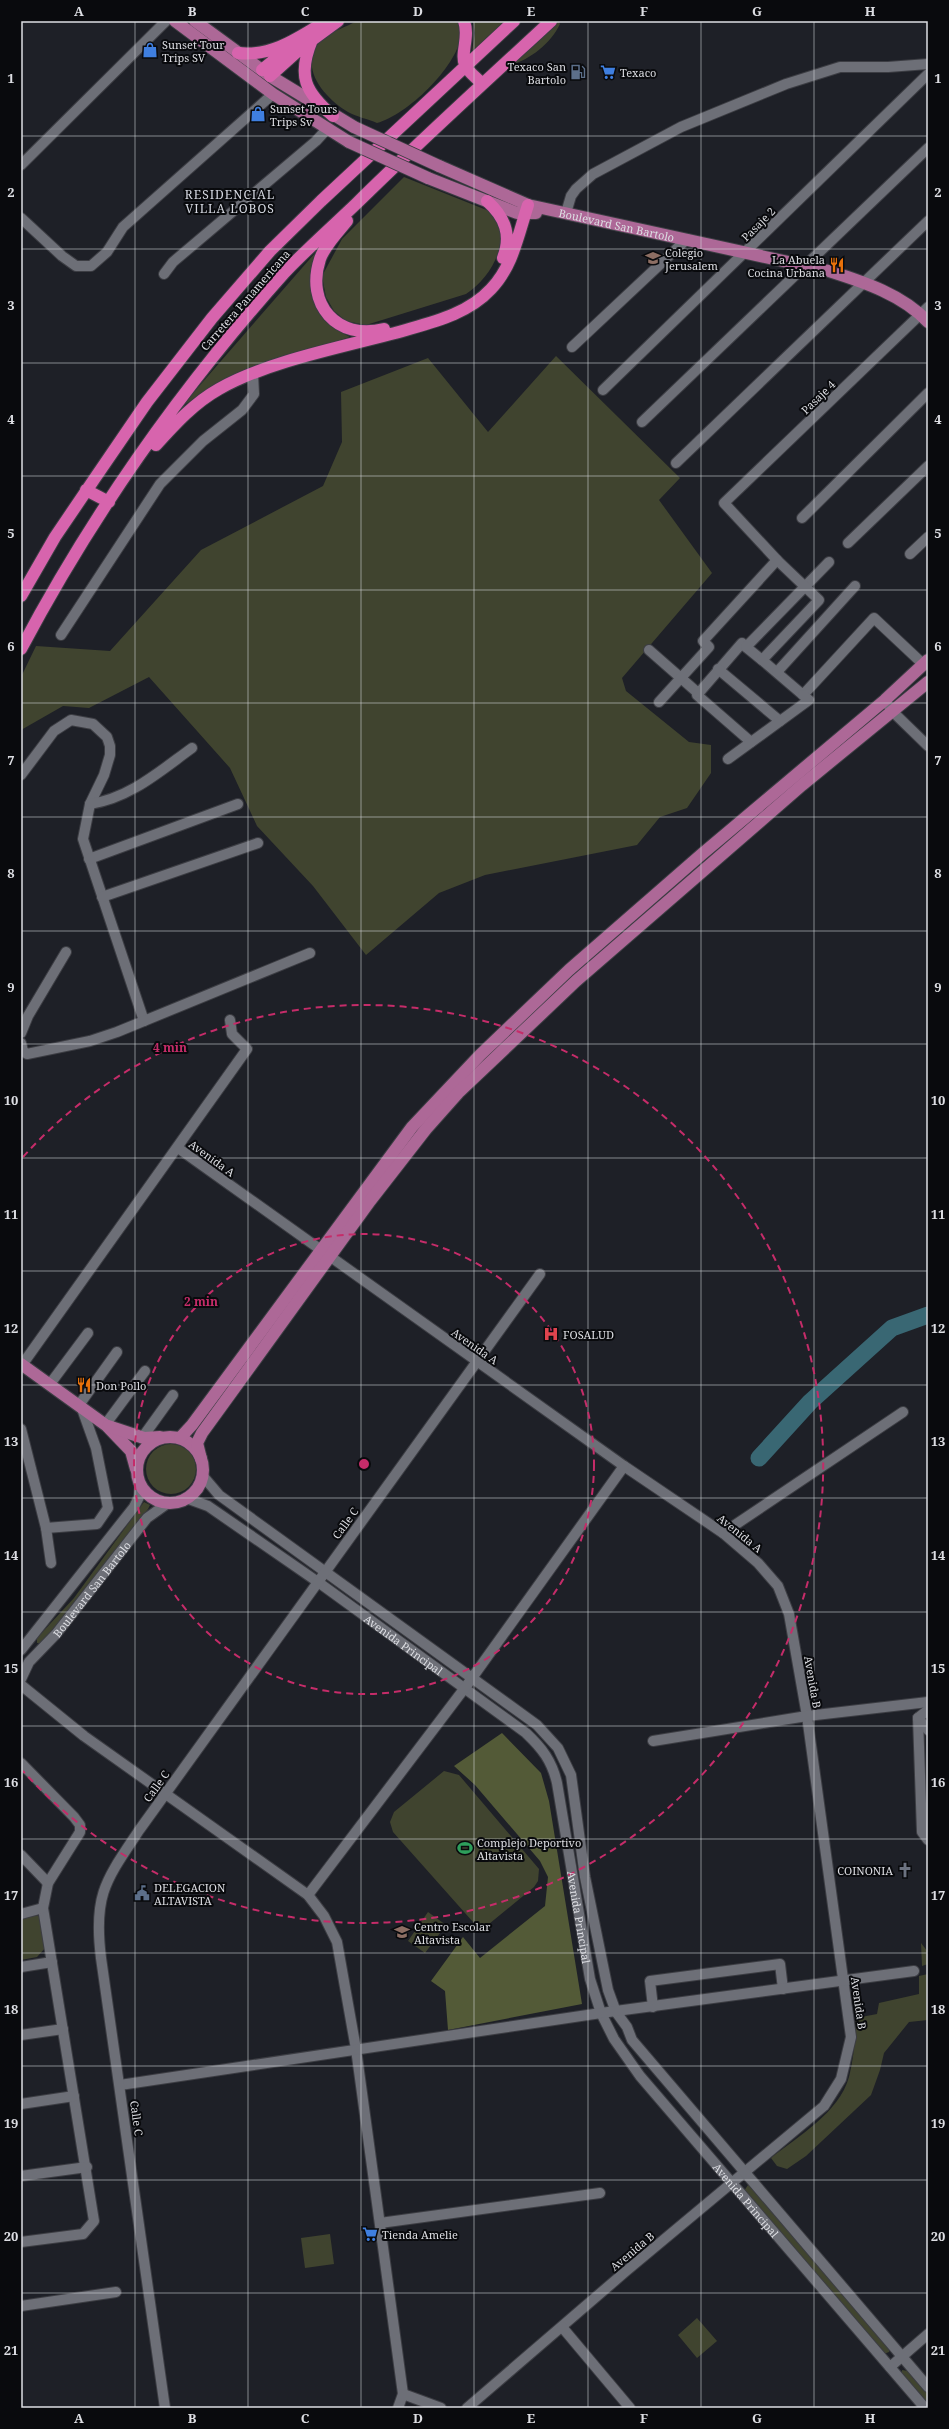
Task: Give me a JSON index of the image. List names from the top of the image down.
{
  "streets": {
    "highway": ["Carretera Panamericana"],
    "main road": ["Boulevard San Bartolo"],
    "street": [
      "Pasaje 2",
      "Pasaje 4",
      "Avenida A",
      "Calle C",
      "Avenida Principal",
      "Avenida B"
    ]
  },
  "crossings": [
    ["Boulevard San Bartolo", "Pasaje 2"],
    ["Boulevard San Bartolo", "Pasaje 4"],
    ["Boulevard San Bartolo", "Avenida Principal"],
    ["Avenida A", "Calle C"],
    ["Avenida A", "Avenida B"],
    ["Calle C", "Avenida Principal"],
    ["Avenida Principal", "Avenida B"]
  ],
  "districts": ["RESIDENCIAL VILLA LOBOS"],
  "places": {
    "shop": ["Sunset Tour Trips SV", "Sunset Tours Trips Sv"],
    "fuel station": ["Texaco San Bartolo"],
    "supermarket": ["Texaco", "Tienda Amelie"],
    "school or university": ["Colegio Jerusalem", "Centro Escolar Altavista"],
    "restaurant": ["La Abuela Cocina Urbana", "Don Pollo"],
    "hospital": ["FOSALUD"],
    "sports": ["Complejo Deportivo Altavista"],
    "church": ["COINONIA"],
    "public building": ["DELEGACION ALTAVISTA"]
  },
  "grid": {
    "columns": [
      "A",
      "B",
      "C",
      "D",
      "E",
      "F",
      "G",
      "H"
    ],
    "rows": [
      "1",
      "2",
      "3",
      "4",
      "5",
      "6",
      "7",
      "8",
      "9",
      "10",
      "11",
      "12",
      "13",
      "14",
      "15",
      "16",
      "17",
      "18",
      "19",
      "20",
      "21"
    ]
  },
  "rings": ["4 min", "2 min"]
}
